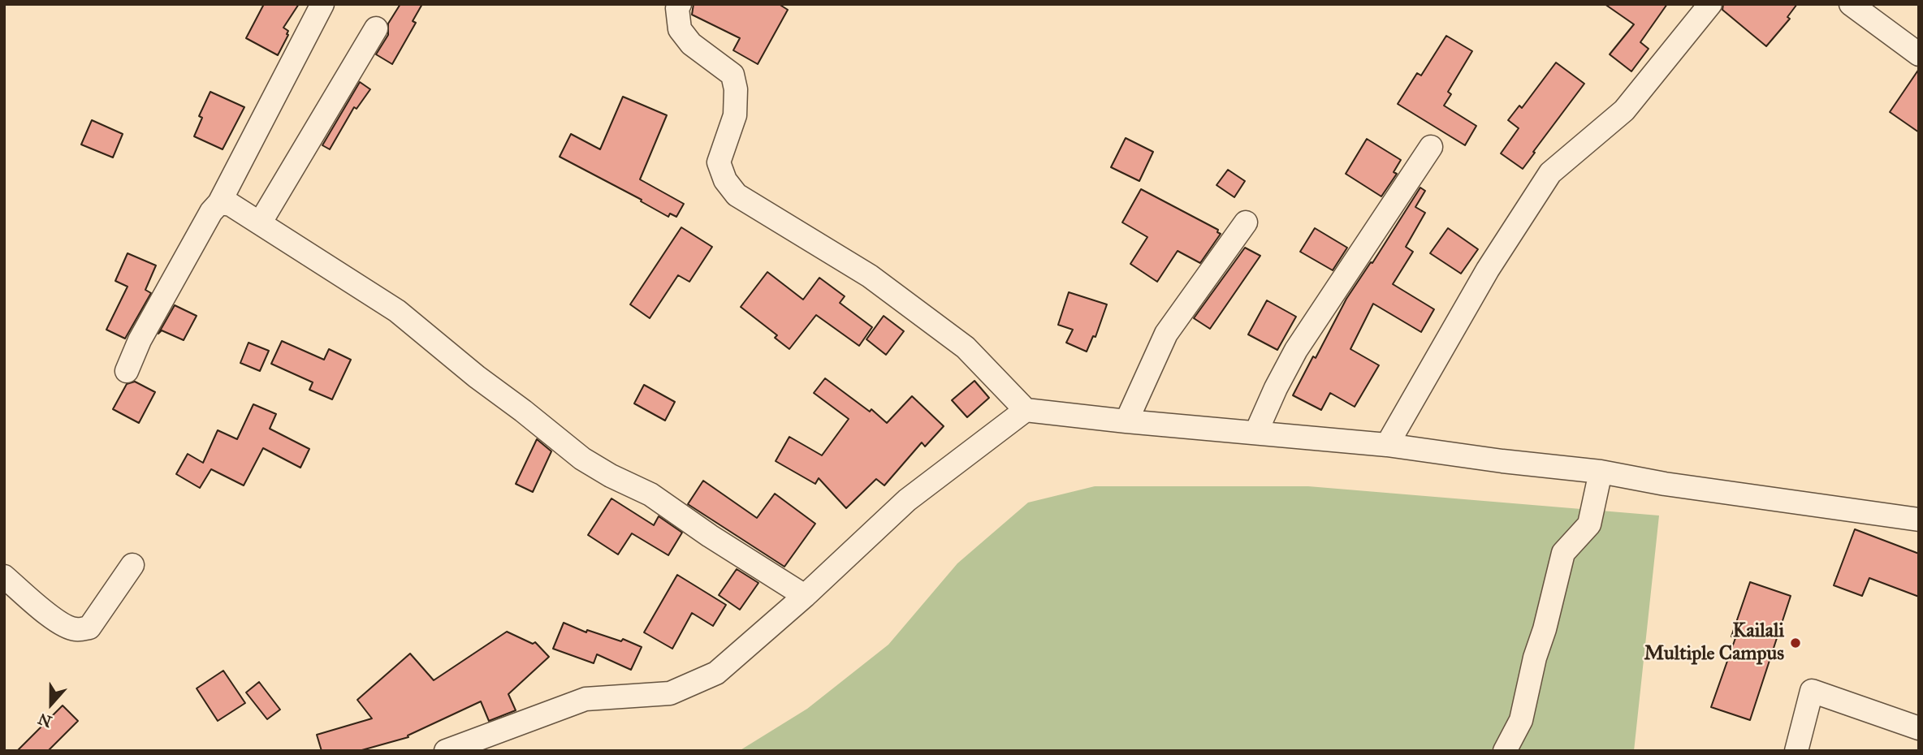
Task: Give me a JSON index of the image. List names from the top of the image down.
{
  "places": ["Kailali Multiple Campus"],
  "north": "bottom"
}
